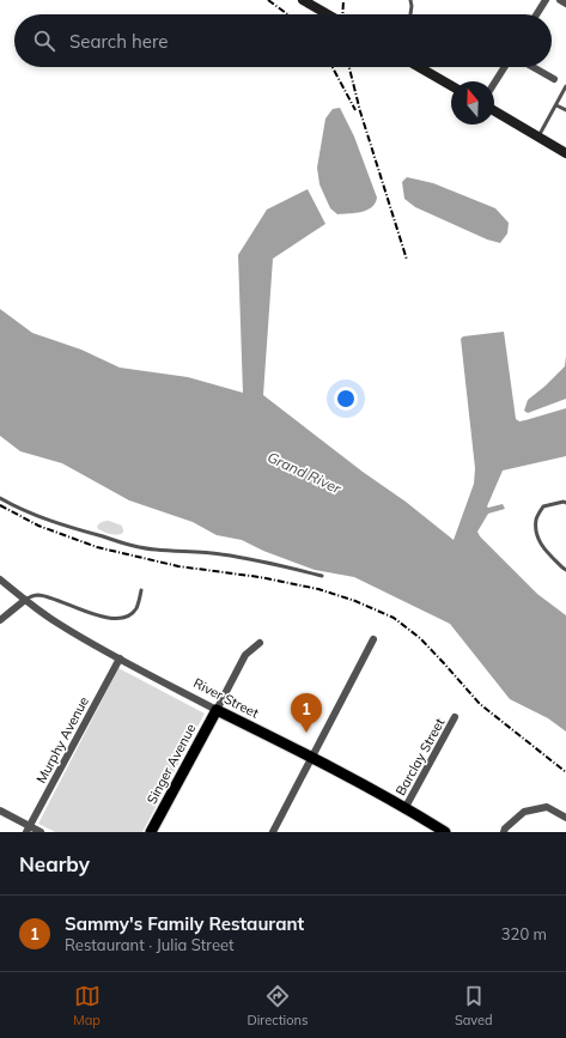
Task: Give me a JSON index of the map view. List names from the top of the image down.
{
  "streets": {
    "main road": ["River Street", "Singer Avenue"],
    "street": ["Murphy Avenue", "Barclay Street"]
  },
  "crossings": [
    ["River Street", "Murphy Avenue"],
    ["River Street", "Barclay Street"],
    ["River Street", "Singer Avenue"]
  ],
  "water": ["Grand River"],
  "north": "top",
  "page": {
    "search": "Search here",
    "pins": "1",
    "heading": "Nearby",
    "list": [
      {
        "mark": "1",
        "name": "Sammy's Family Restaurant",
        "note": "Restaurant · Julia Street",
        "value": "320 m"
      }
    ],
    "nav": ["Map", "Directions", "Saved"]
  }
}
